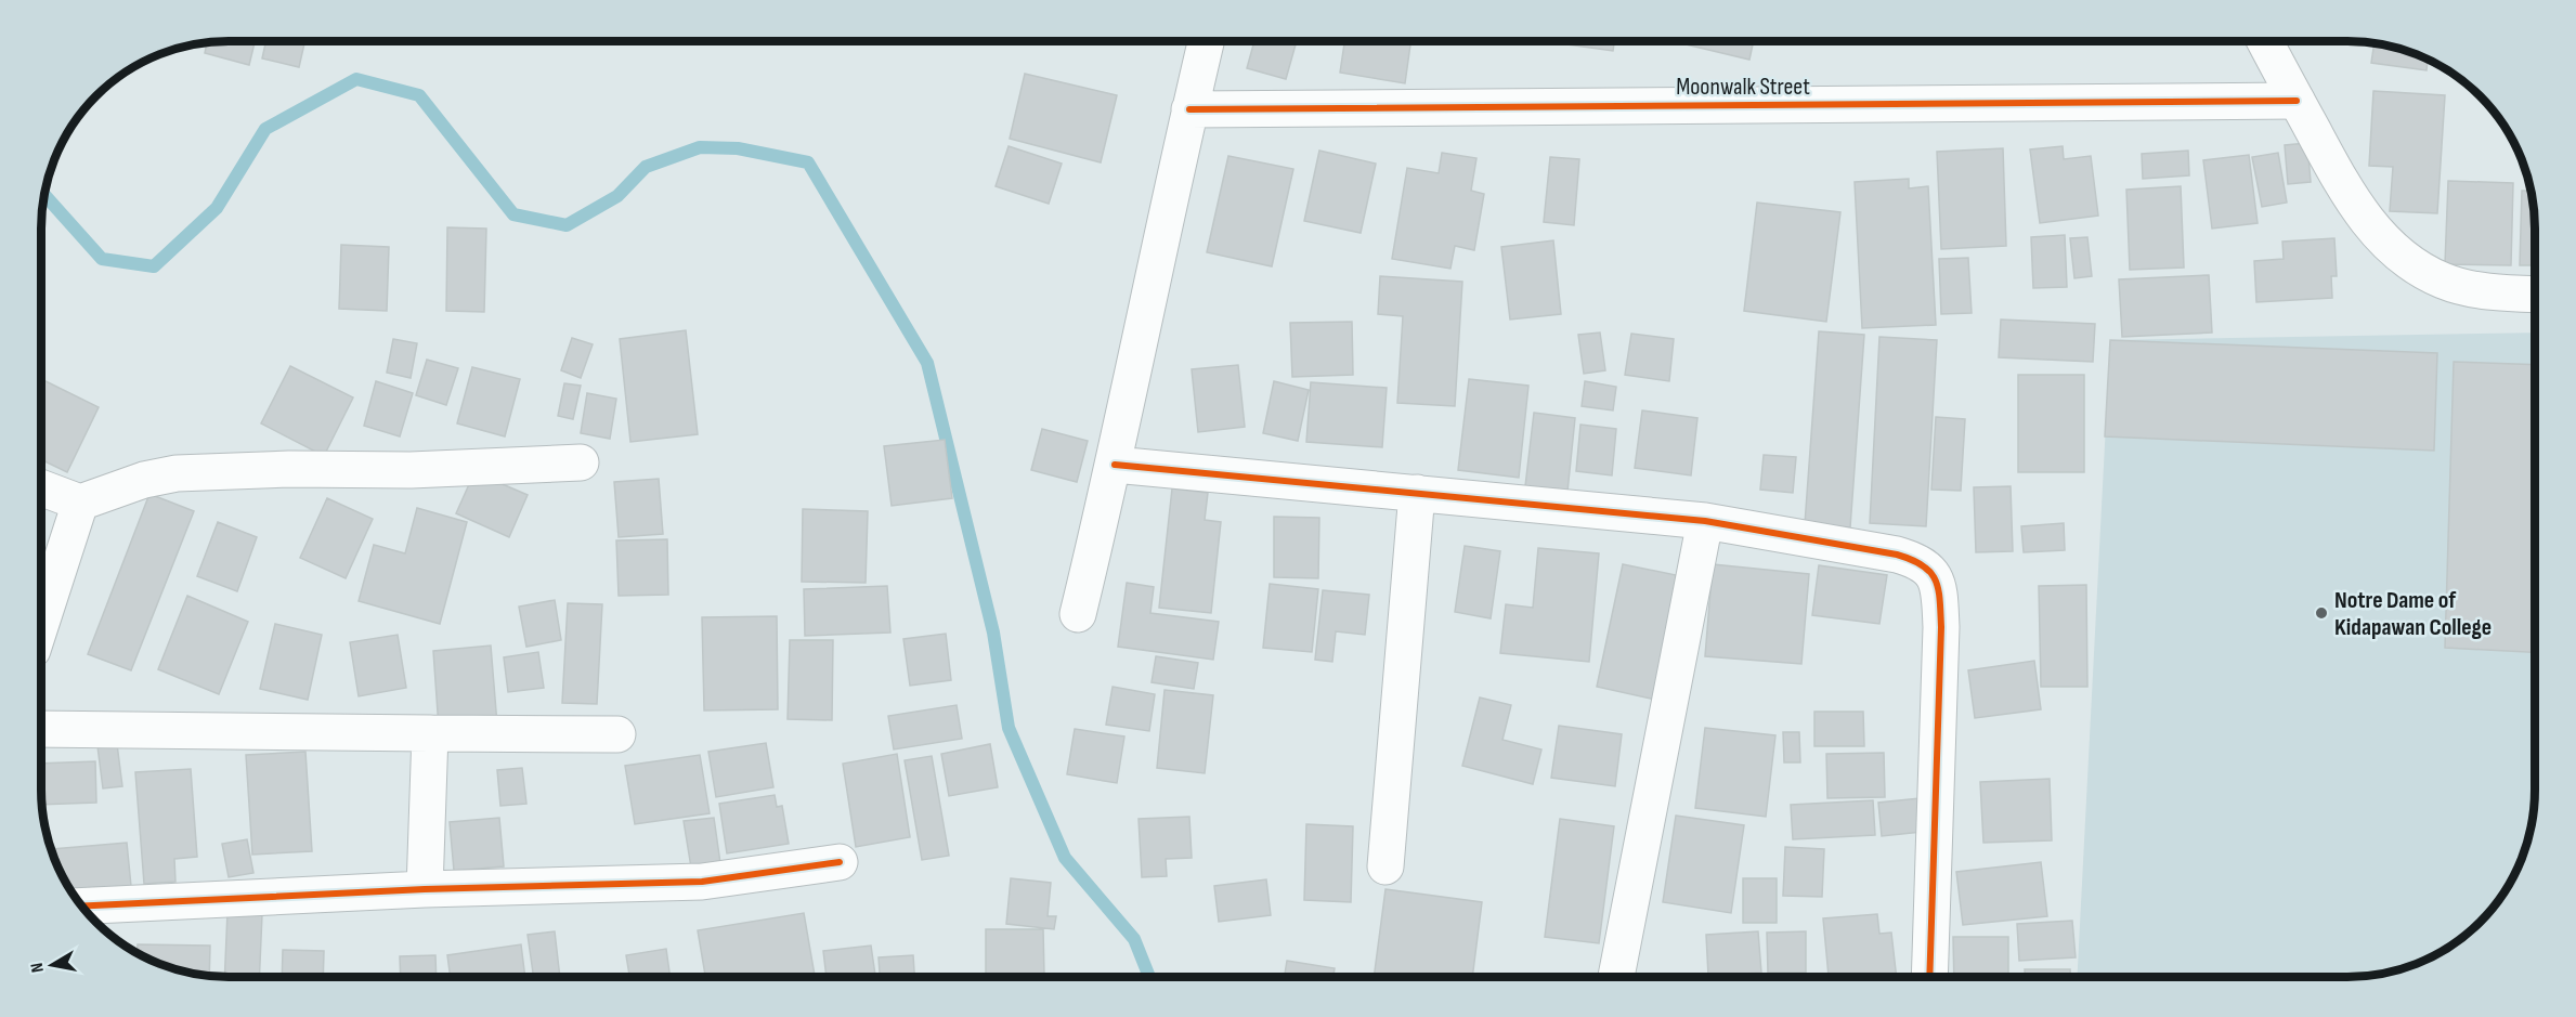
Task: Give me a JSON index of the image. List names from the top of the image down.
{
  "streets": {
    "street": ["Moonwalk Street"]
  },
  "places": ["Notre Dame of Kidapawan College"],
  "north": "left"
}
